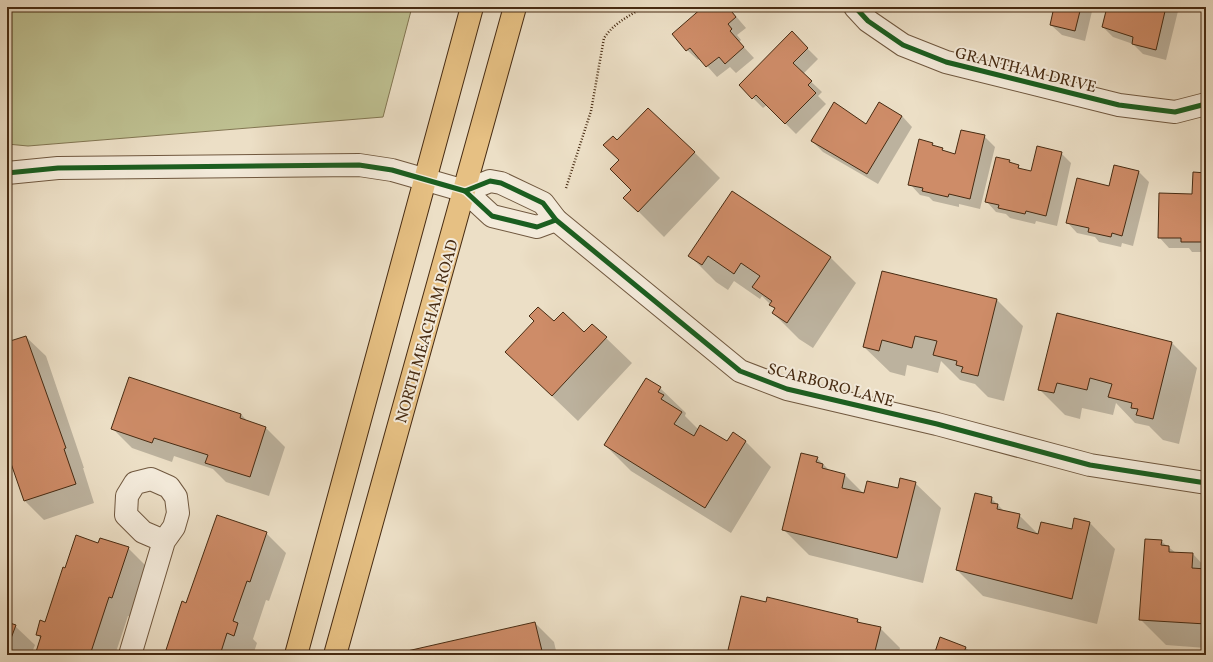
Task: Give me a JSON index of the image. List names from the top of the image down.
{
  "streets": {
    "main road": ["NORTH MEACHAM ROAD"],
    "street": ["GRANTHAM DRIVE", "SCARBORO LANE"]
  },
  "crossings": [
    ["NORTH MEACHAM ROAD", "SCARBORO LANE"]
  ]
}
